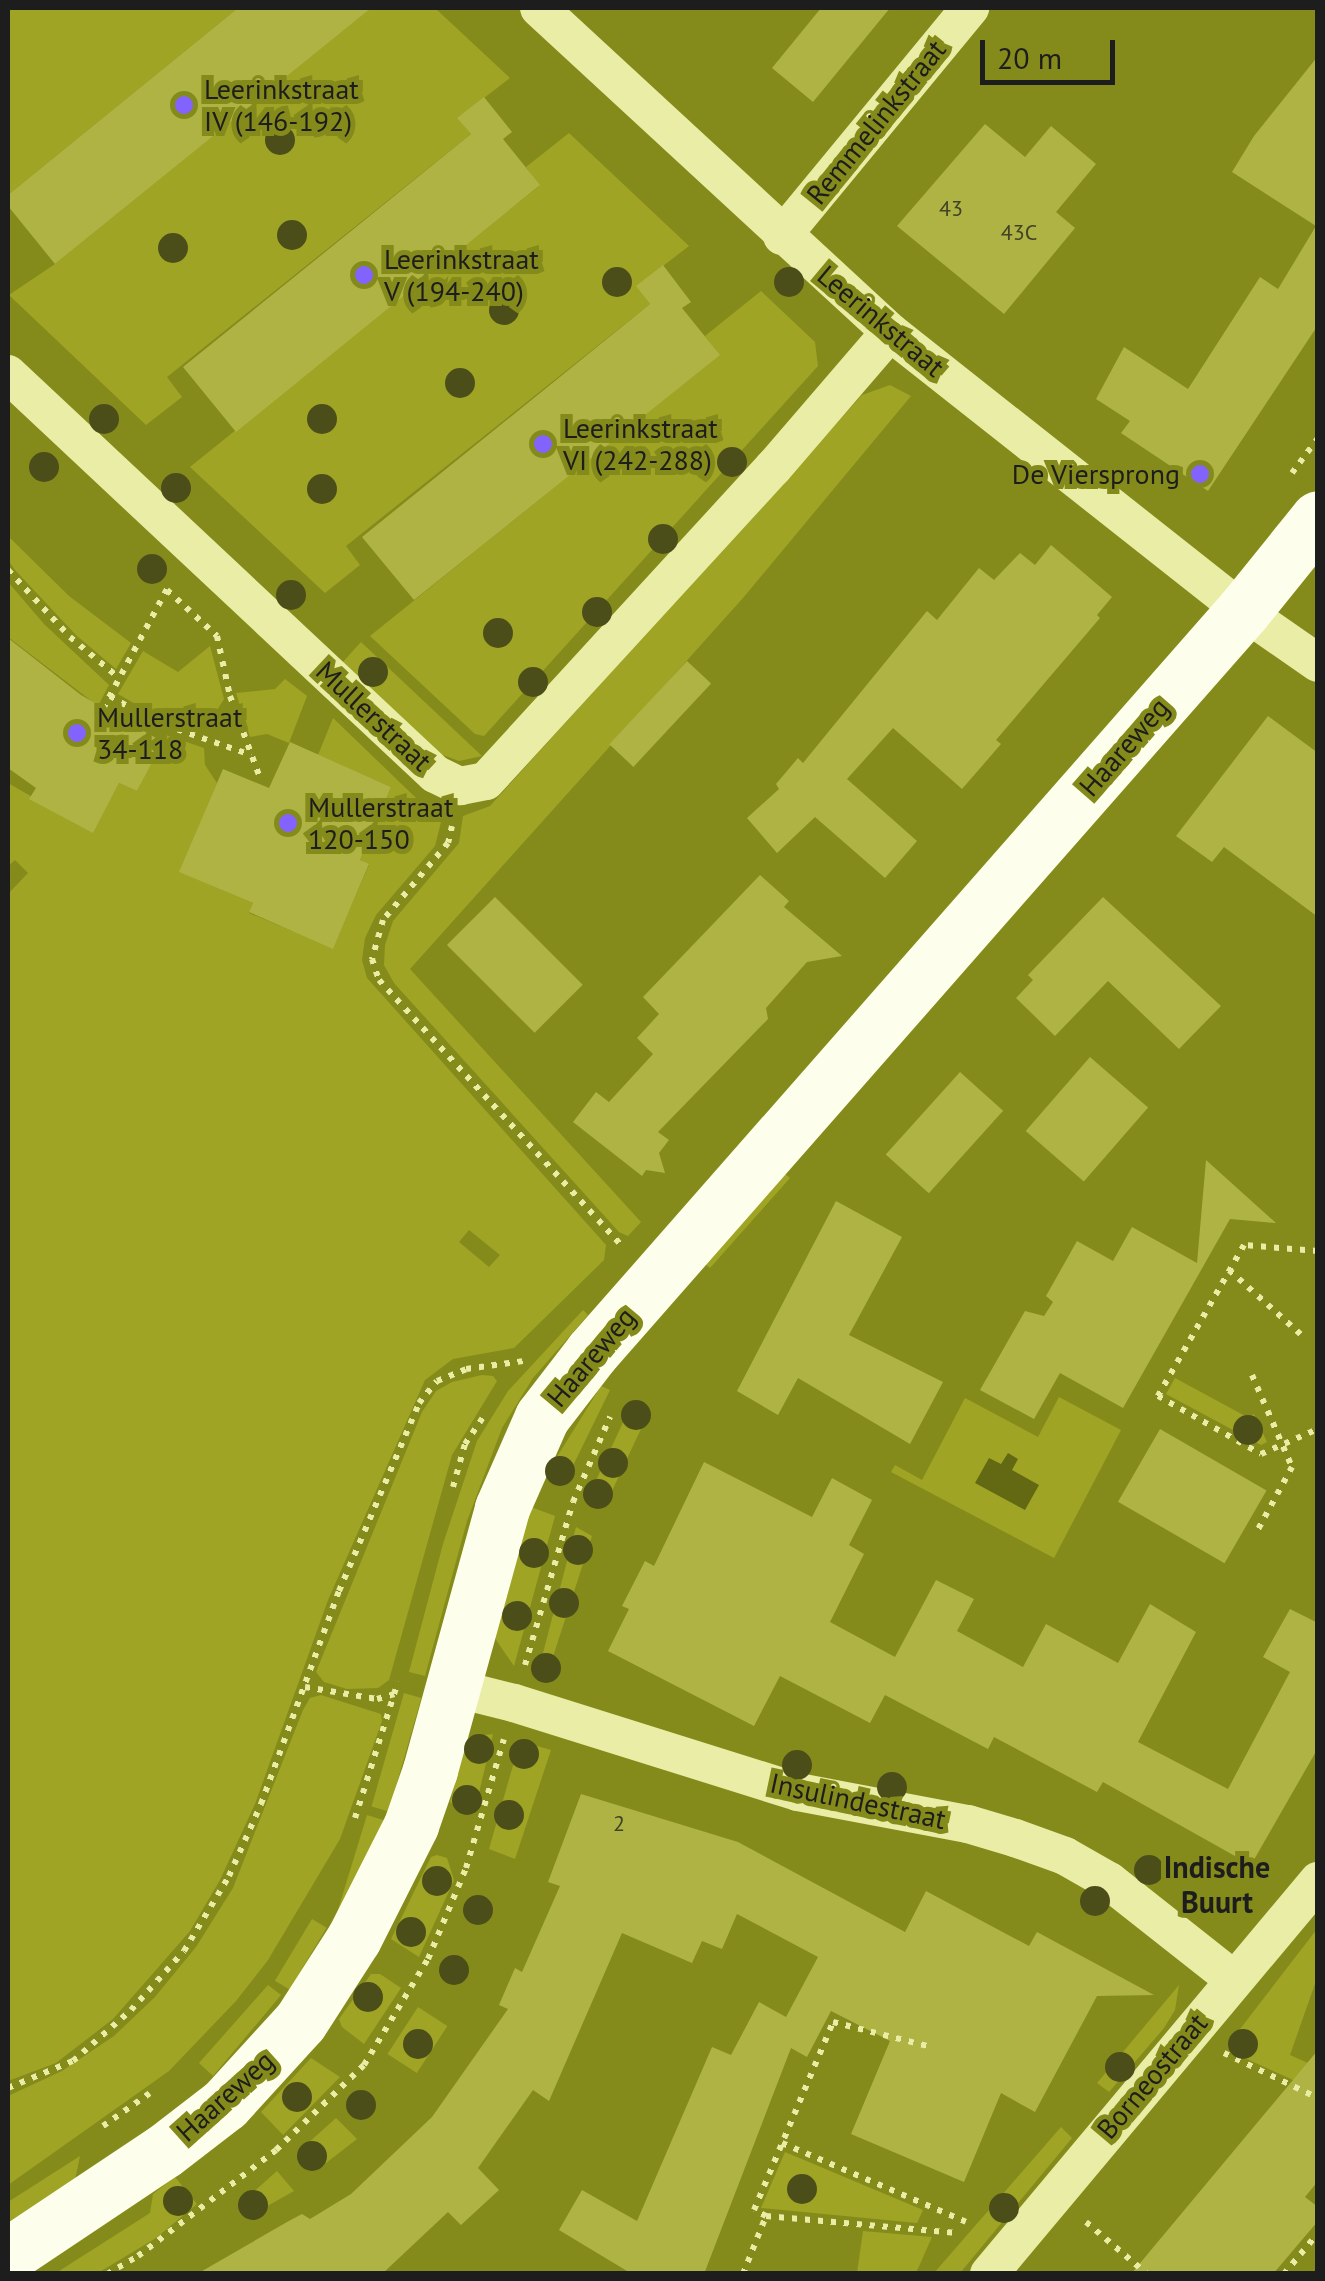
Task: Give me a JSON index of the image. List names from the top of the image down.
{
  "streets": {
    "main road": ["Haareweg"],
    "street": [
      "Remmelinkstraat",
      "Leerinkstraat",
      "Mullerstraat",
      "Insulindestraat",
      "Borneostraat"
    ]
  },
  "crossings": [
    ["Remmelinkstraat", "Leerinkstraat"],
    ["Leerinkstraat", "Mullerstraat"],
    ["Leerinkstraat", "Haareweg"],
    ["Haareweg", "Insulindestraat"],
    ["Insulindestraat", "Borneostraat"]
  ],
  "districts": ["Indische Buurt"],
  "places": [
    "Leerinkstraat IV (146-192)",
    "Leerinkstraat V (194-240)",
    "Leerinkstraat VI (242-288)",
    "De Viersprong",
    "Mullerstraat 34-118",
    "Mullerstraat 120-150"
  ],
  "house_numbers": ["43", "43C", "2"],
  "scale_bar": "20 m"
}
